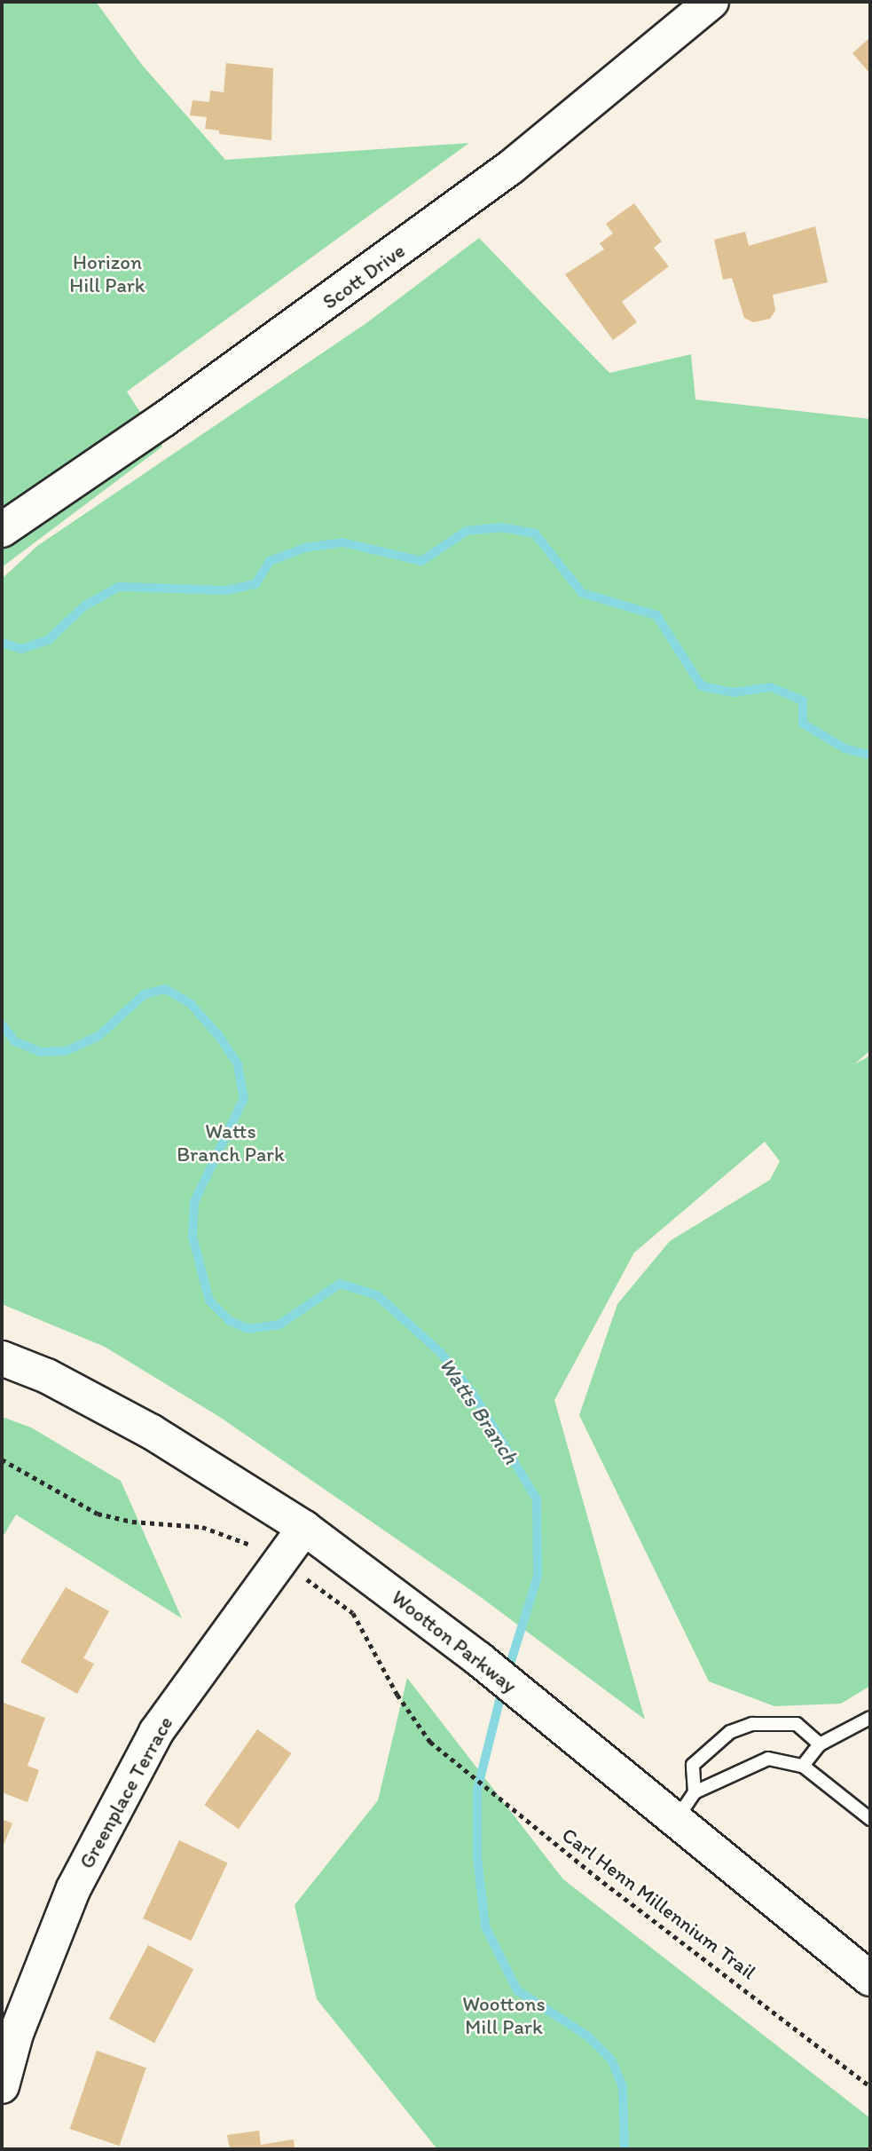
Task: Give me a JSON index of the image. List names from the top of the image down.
{
  "streets": {
    "street": ["Scott Drive", "Wootton Parkway", "Greenplace Terrace"],
    "path": ["Carl Henn Millennium Trail"]
  },
  "crossings": [
    ["Wootton Parkway", "Greenplace Terrace"]
  ],
  "water": ["Watts Branch"],
  "parks": ["Horizon Hill Park", "Watts Branch Park", "Woottons Mill Park"]
}
